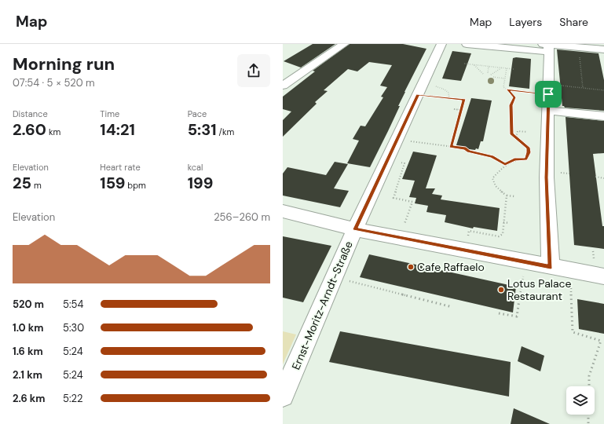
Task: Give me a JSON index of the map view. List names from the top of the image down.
{
  "streets": {
    "street": ["Ernst-Moritz-Arndt-Straße"]
  },
  "places": ["Cafe Raffaelo", "Lotus Palace Restaurant"],
  "page": {
    "header": "Map",
    "nav": ["Map", "Layers", "Share"],
    "heading": ["Morning run", "07:54 · 5 × 520 m"],
    "stats": [
      ["Distance", "2.60 km"],
      ["Time", "14:21"],
      ["Pace", "5:31 /km"],
      ["Elevation", "25 m"],
      ["Heart rate", "159 bpm"],
      ["kcal", "199"]
    ],
    "chart": ["Elevation", "256–260 m"],
    "list": [
      {
        "name": "520 m",
        "note": "5:54"
      },
      {
        "name": "1.0 km",
        "note": "5:30"
      },
      {
        "name": "1.6 km",
        "note": "5:24"
      },
      {
        "name": "2.1 km",
        "note": "5:24"
      },
      {
        "name": "2.6 km",
        "note": "5:22"
      }
    ]
  }
}
